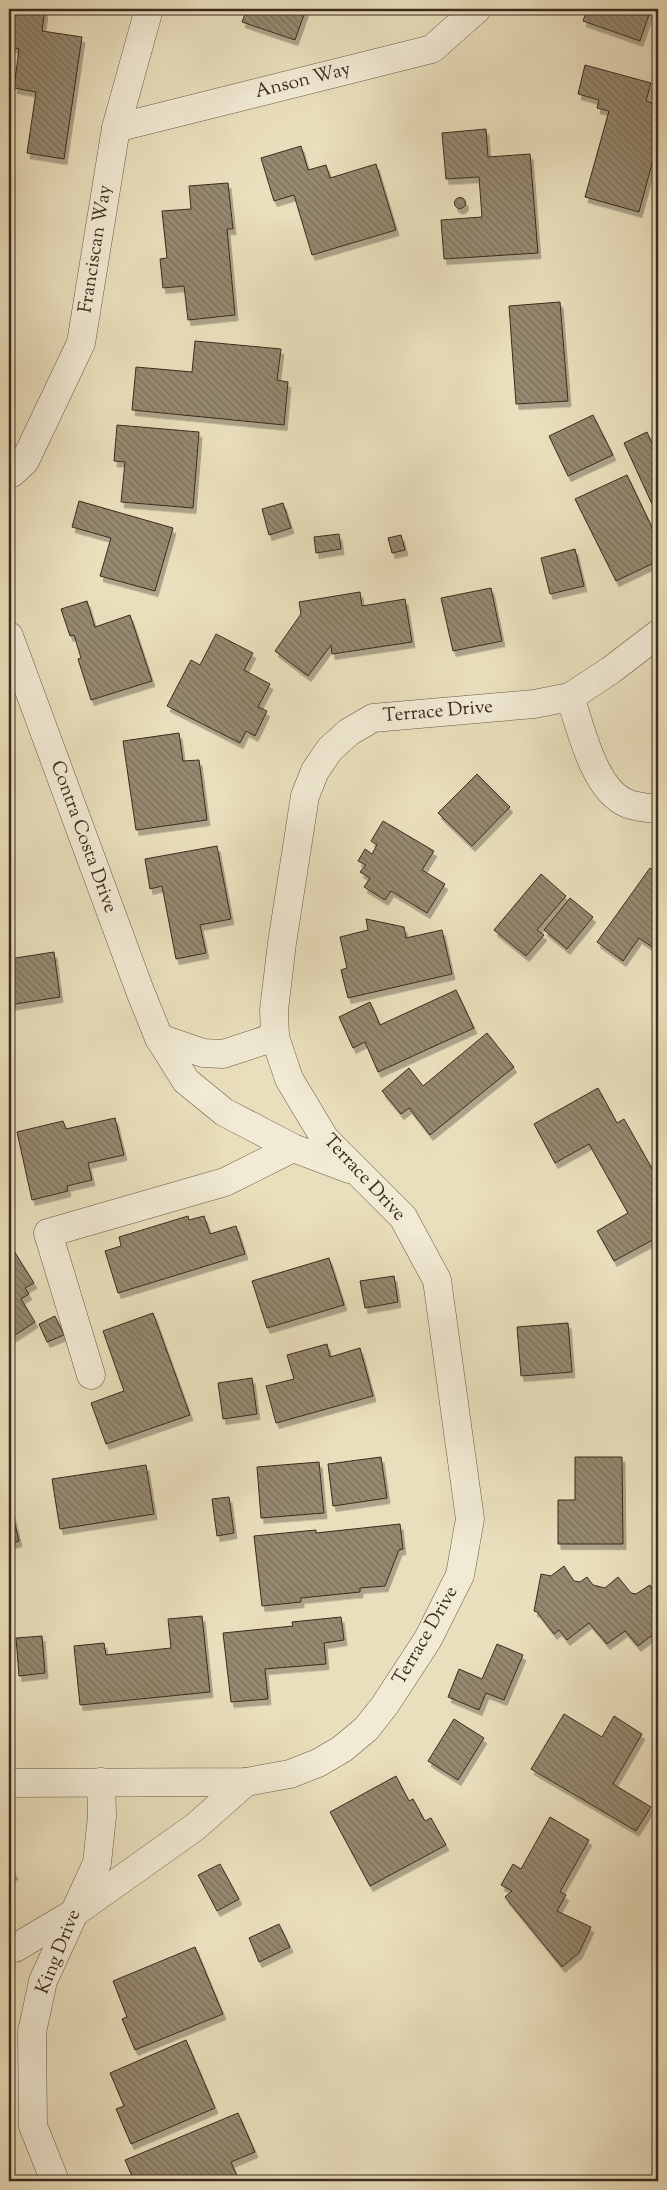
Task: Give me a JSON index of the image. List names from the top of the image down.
{
  "streets": {
    "street": [
      "Anson Way",
      "Franciscan Way",
      "Terrace Drive",
      "Contra Costa Drive",
      "King Drive"
    ]
  },
  "crossings": [
    ["Anson Way", "Franciscan Way"],
    ["Terrace Drive", "Contra Costa Drive"],
    ["Terrace Drive", "King Drive"]
  ]
}
